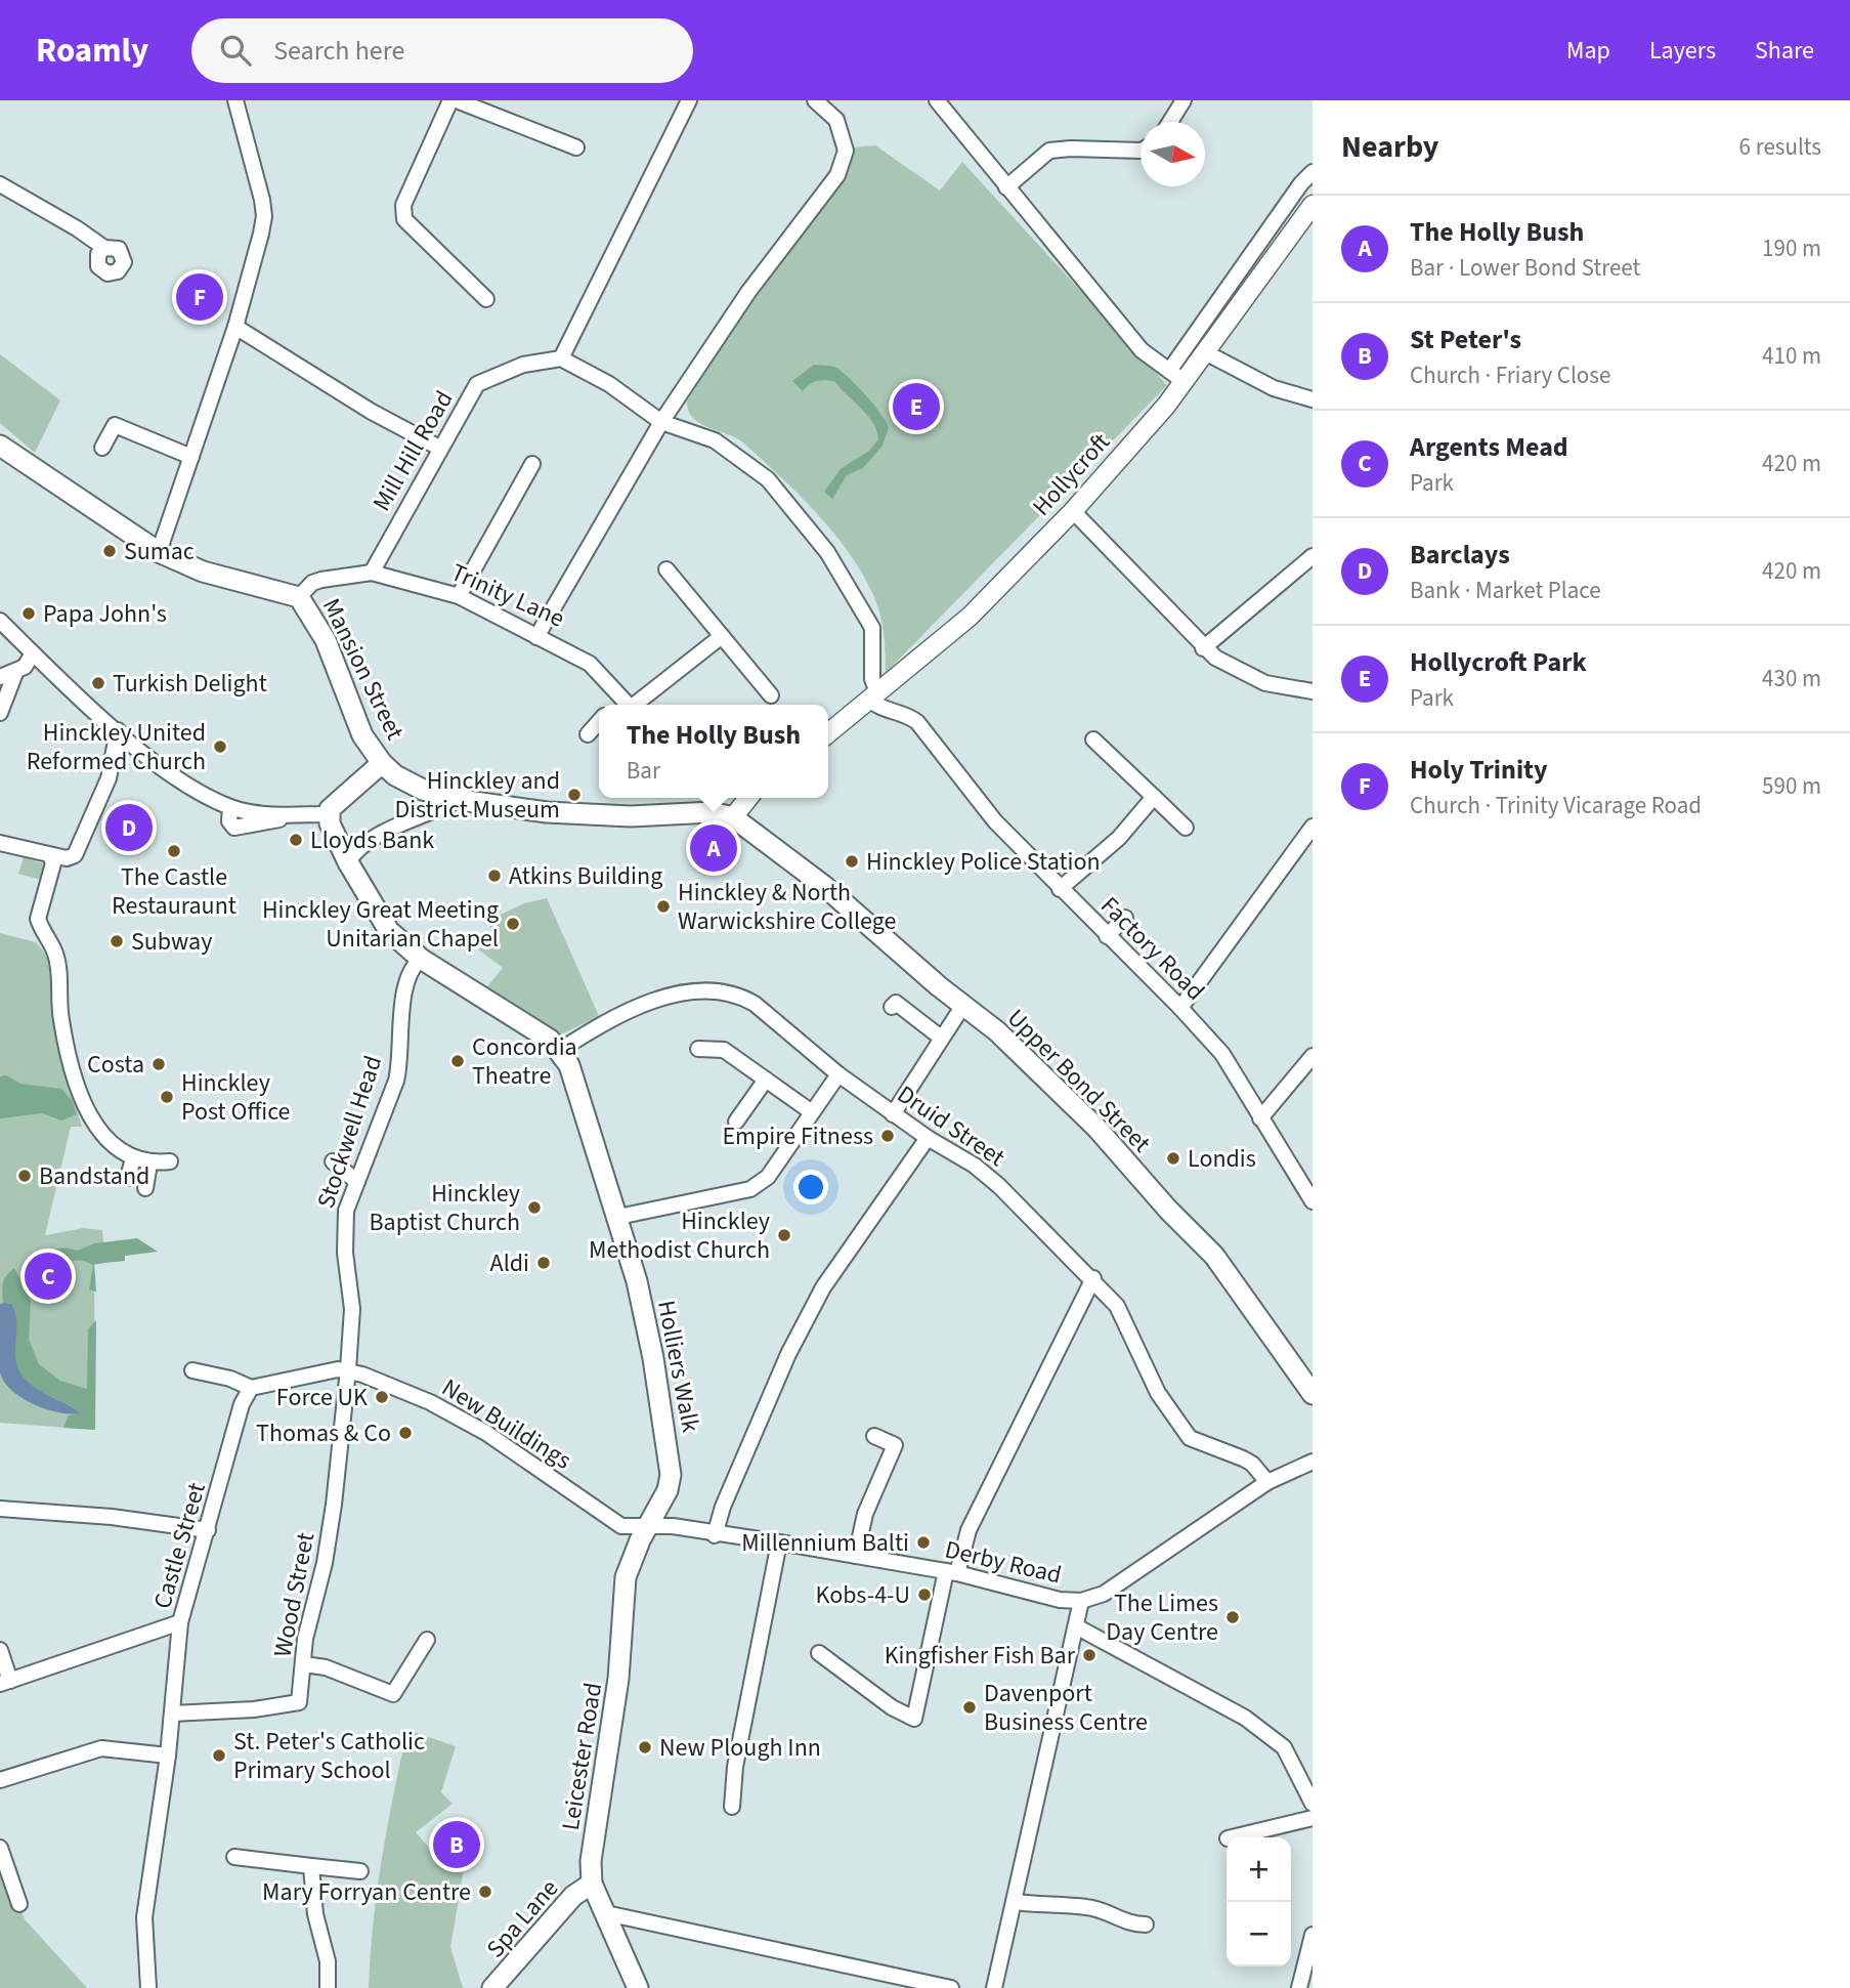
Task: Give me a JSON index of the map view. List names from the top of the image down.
{
  "streets": {
    "main road": [
      "Mansion Street",
      "Upper Bond Street",
      "Holliers Walk",
      "Leicester Road",
      "Spa Lane"
    ],
    "street": [
      "Mill Hill Road",
      "Hollycroft",
      "Trinity Lane",
      "Factory Road",
      "Druid Street",
      "Stockwell Head",
      "New Buildings",
      "Castle Street",
      "Derby Road",
      "Wood Street"
    ]
  },
  "crossings": [
    ["Mill Hill Road", "Trinity Lane"],
    ["Hollycroft", "Factory Road"],
    ["Trinity Lane", "Mansion Street"],
    ["Druid Street", "Holliers Walk"],
    ["Druid Street", "Derby Road"],
    ["Stockwell Head", "New Buildings"],
    ["Stockwell Head", "Wood Street"],
    ["Holliers Walk", "New Buildings"],
    ["Holliers Walk", "Derby Road"],
    ["Holliers Walk", "Leicester Road"],
    ["New Buildings", "Derby Road"],
    ["New Buildings", "Wood Street"],
    ["New Buildings", "Leicester Road"],
    ["Castle Street", "Wood Street"],
    ["Derby Road", "Leicester Road"],
    ["Leicester Road", "Spa Lane"]
  ],
  "places": [
    "Sumac",
    "Papa John's",
    "Turkish Delight",
    "Hinckley United Reformed Church",
    "Hinckley and District Museum",
    "Lloyds Bank",
    "The Castle Restauraunt",
    "Hinckley Police Station",
    "Atkins Building",
    "Hinckley & North Warwickshire College",
    "Hinckley Great Meeting Unitarian Chapel",
    "Subway",
    "Concordia Theatre",
    "Costa",
    "Hinckley Post Office",
    "Empire Fitness",
    "Londis",
    "Bandstand",
    "Hinckley Baptist Church",
    "Hinckley Methodist Church",
    "Aldi",
    "Force UK",
    "Thomas & Co",
    "Millennium Balti",
    "Kobs-4-U",
    "The Limes Day Centre",
    "Kingfisher Fish Bar",
    "Davenport Business Centre",
    "New Plough Inn",
    "St. Peter's Catholic Primary School",
    "Mary Forryan Centre"
  ],
  "north": "right",
  "page": {
    "header": "Roamly",
    "search": "Search here",
    "nav": ["Map", "Layers", "Share"],
    "heading": ["Nearby", "6 results"],
    "list": [
      {
        "mark": "A",
        "name": "The Holly Bush",
        "note": "Bar · Lower Bond Street",
        "value": "190 m"
      },
      {
        "mark": "B",
        "name": "St Peter's",
        "note": "Church · Friary Close",
        "value": "410 m"
      },
      {
        "mark": "C",
        "name": "Argents Mead",
        "note": "Park",
        "value": "420 m"
      },
      {
        "mark": "D",
        "name": "Barclays",
        "note": "Bank · Market Place",
        "value": "420 m"
      },
      {
        "mark": "E",
        "name": "Hollycroft Park",
        "note": "Park",
        "value": "430 m"
      },
      {
        "mark": "F",
        "name": "Holy Trinity",
        "note": "Church · Trinity Vicarage Road",
        "value": "590 m"
      }
    ],
    "pins": [
      "F",
      "E",
      "D",
      "A",
      "C",
      "B"
    ],
    "popup": ["The Holly Bush", "Bar"],
    "map_buttons": ["+", "−"]
  }
}
